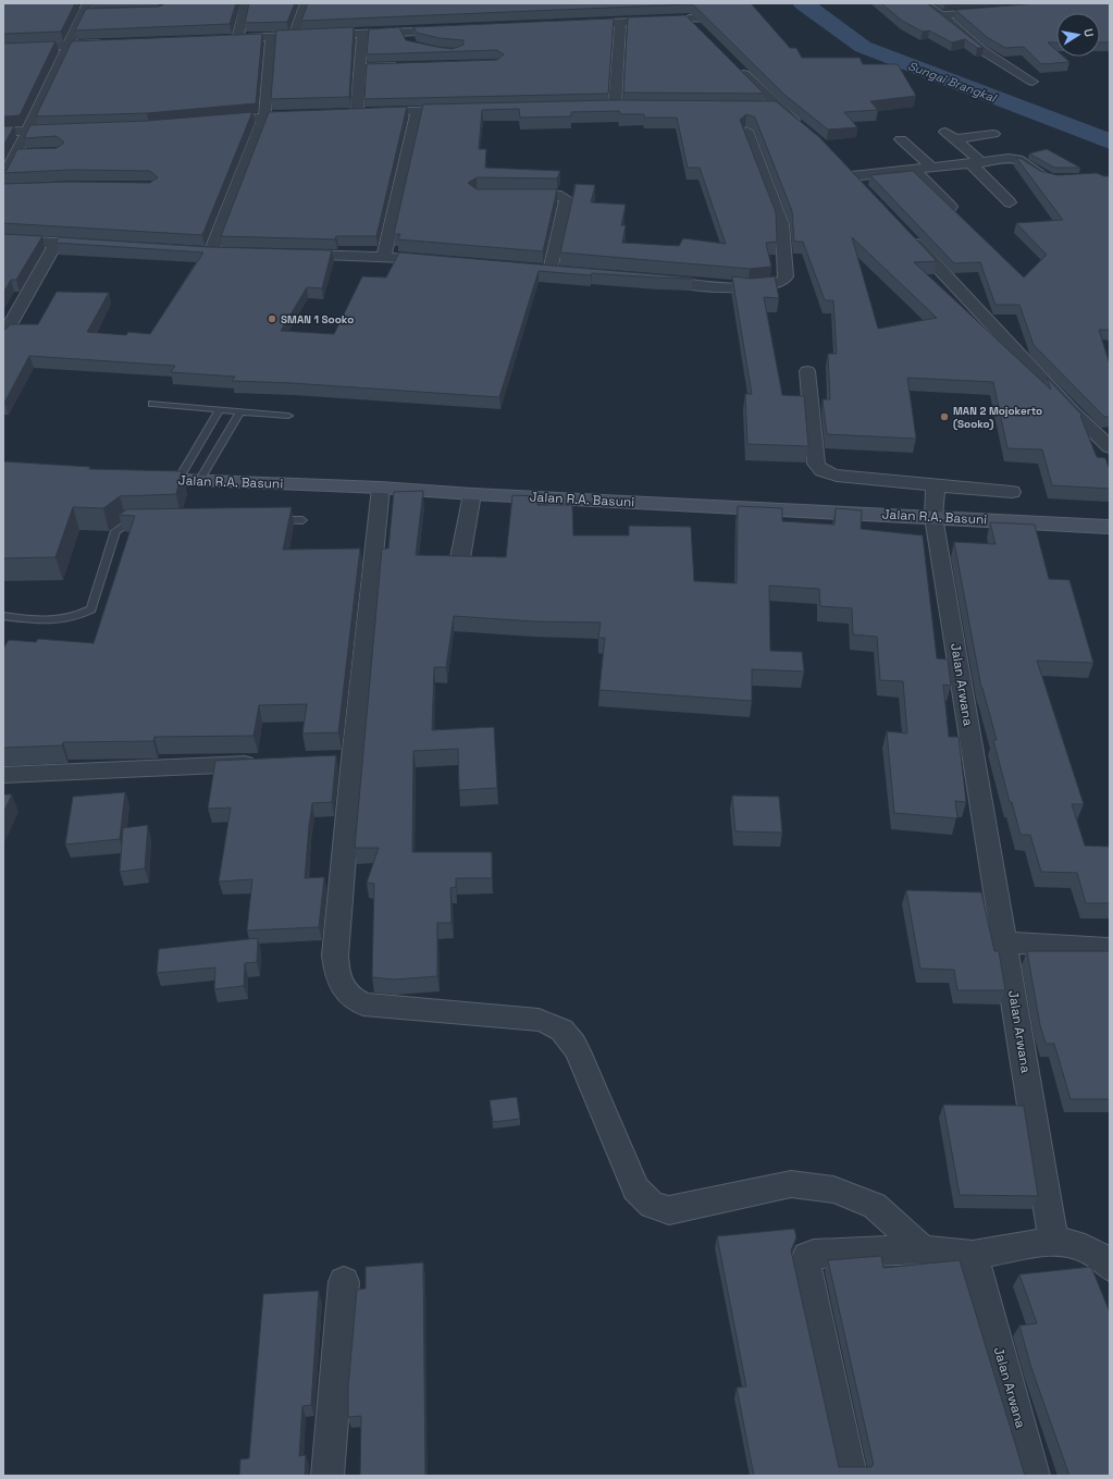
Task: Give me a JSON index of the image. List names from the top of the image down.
{
  "streets": {
    "main road": ["Jalan R.A. Basuni"],
    "street": ["Jalan Arwana"]
  },
  "crossings": [
    ["Jalan R.A. Basuni", "Jalan Arwana"]
  ],
  "water": ["Sungai Brangkal"],
  "places": ["SMAN 1 Sooko", "MAN 2 Mojokerto (Sooko)"],
  "north": "right"
}
